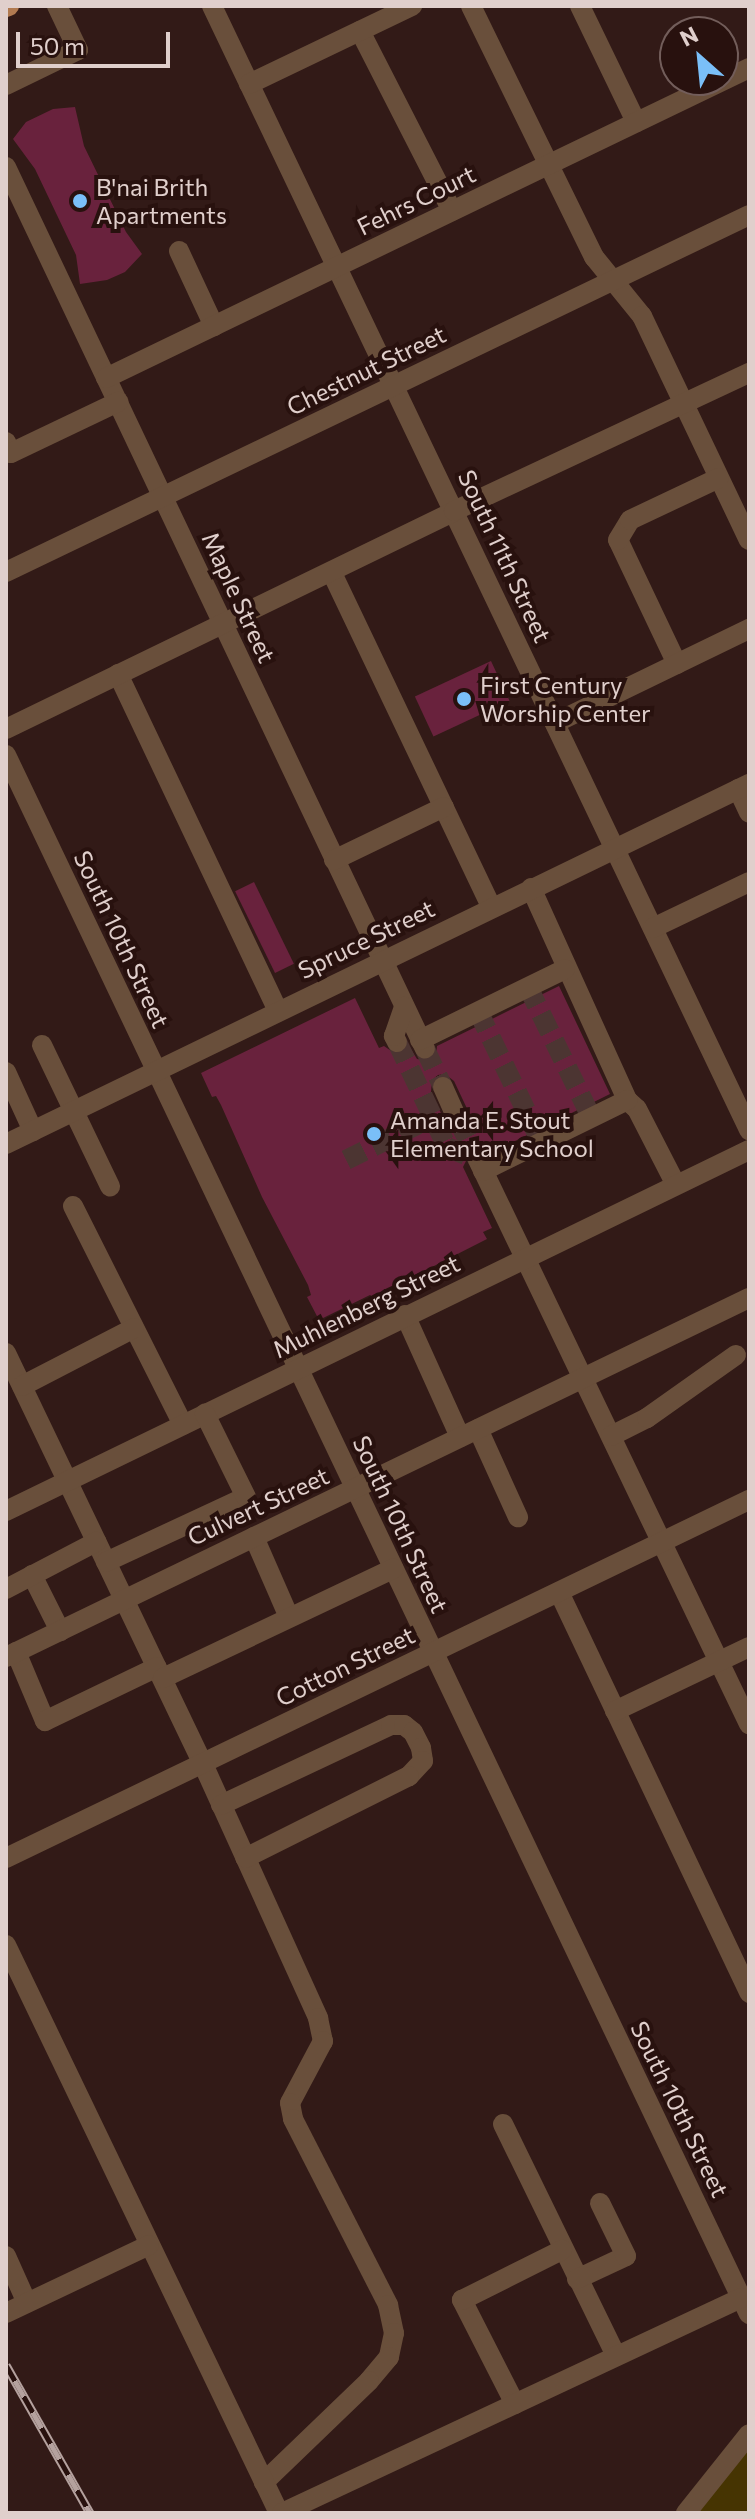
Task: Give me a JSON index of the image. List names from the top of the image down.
{
  "streets": {
    "street": [
      "Fehrs Court",
      "Chestnut Street",
      "South 11th Street",
      "Maple Street",
      "South 10th Street",
      "Spruce Street",
      "Muhlenberg Street",
      "Culvert Street",
      "Cotton Street"
    ]
  },
  "crossings": [
    ["Fehrs Court", "South 11th Street"],
    ["Fehrs Court", "Maple Street"],
    ["Chestnut Street", "South 11th Street"],
    ["Chestnut Street", "Maple Street"],
    ["South 11th Street", "Spruce Street"],
    ["Maple Street", "Spruce Street"],
    ["South 10th Street", "Spruce Street"],
    ["South 10th Street", "Muhlenberg Street"],
    ["South 10th Street", "Culvert Street"],
    ["South 10th Street", "Cotton Street"]
  ],
  "places": ["B'nai Brith Apartments", "First Century Worship Center", "Amanda E. Stout Elementary School"],
  "scale_bar": "50 m",
  "north": "top left"
}
